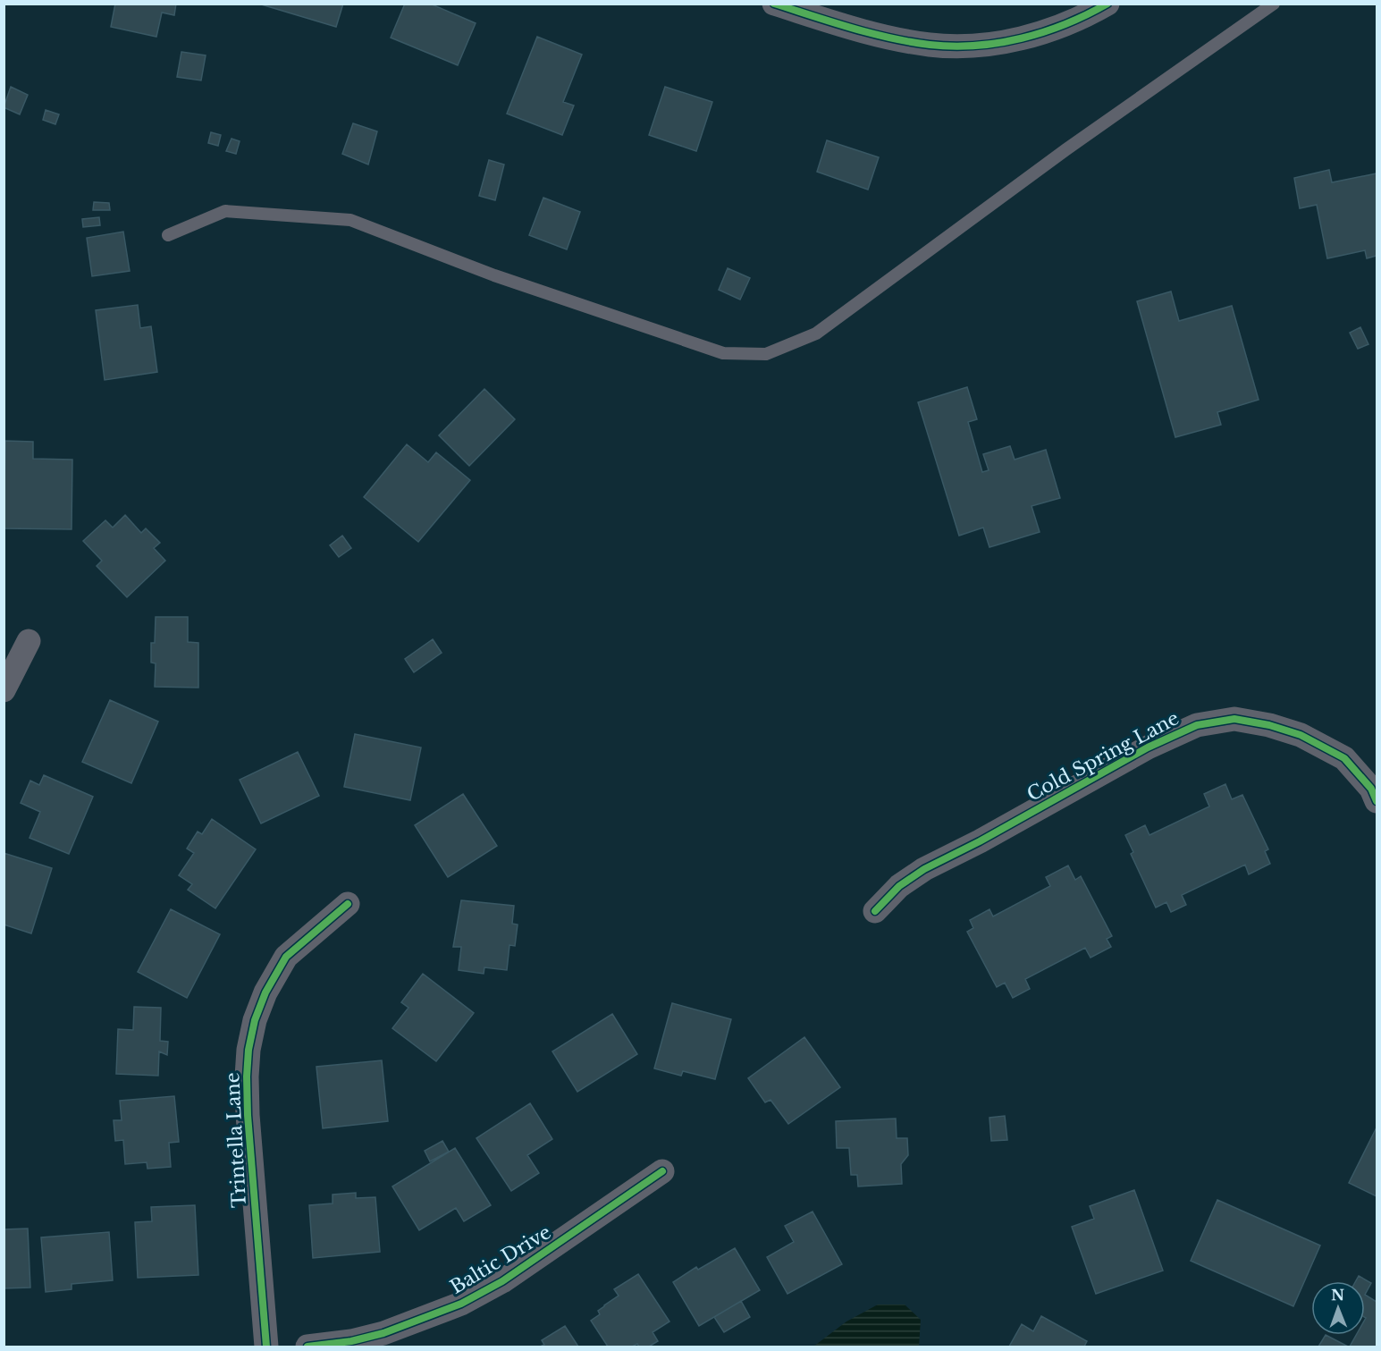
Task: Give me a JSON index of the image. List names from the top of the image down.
{
  "streets": {
    "street": ["Cold Spring Lane", "Trintella Lane", "Baltic Drive"]
  },
  "north": "top"
}
